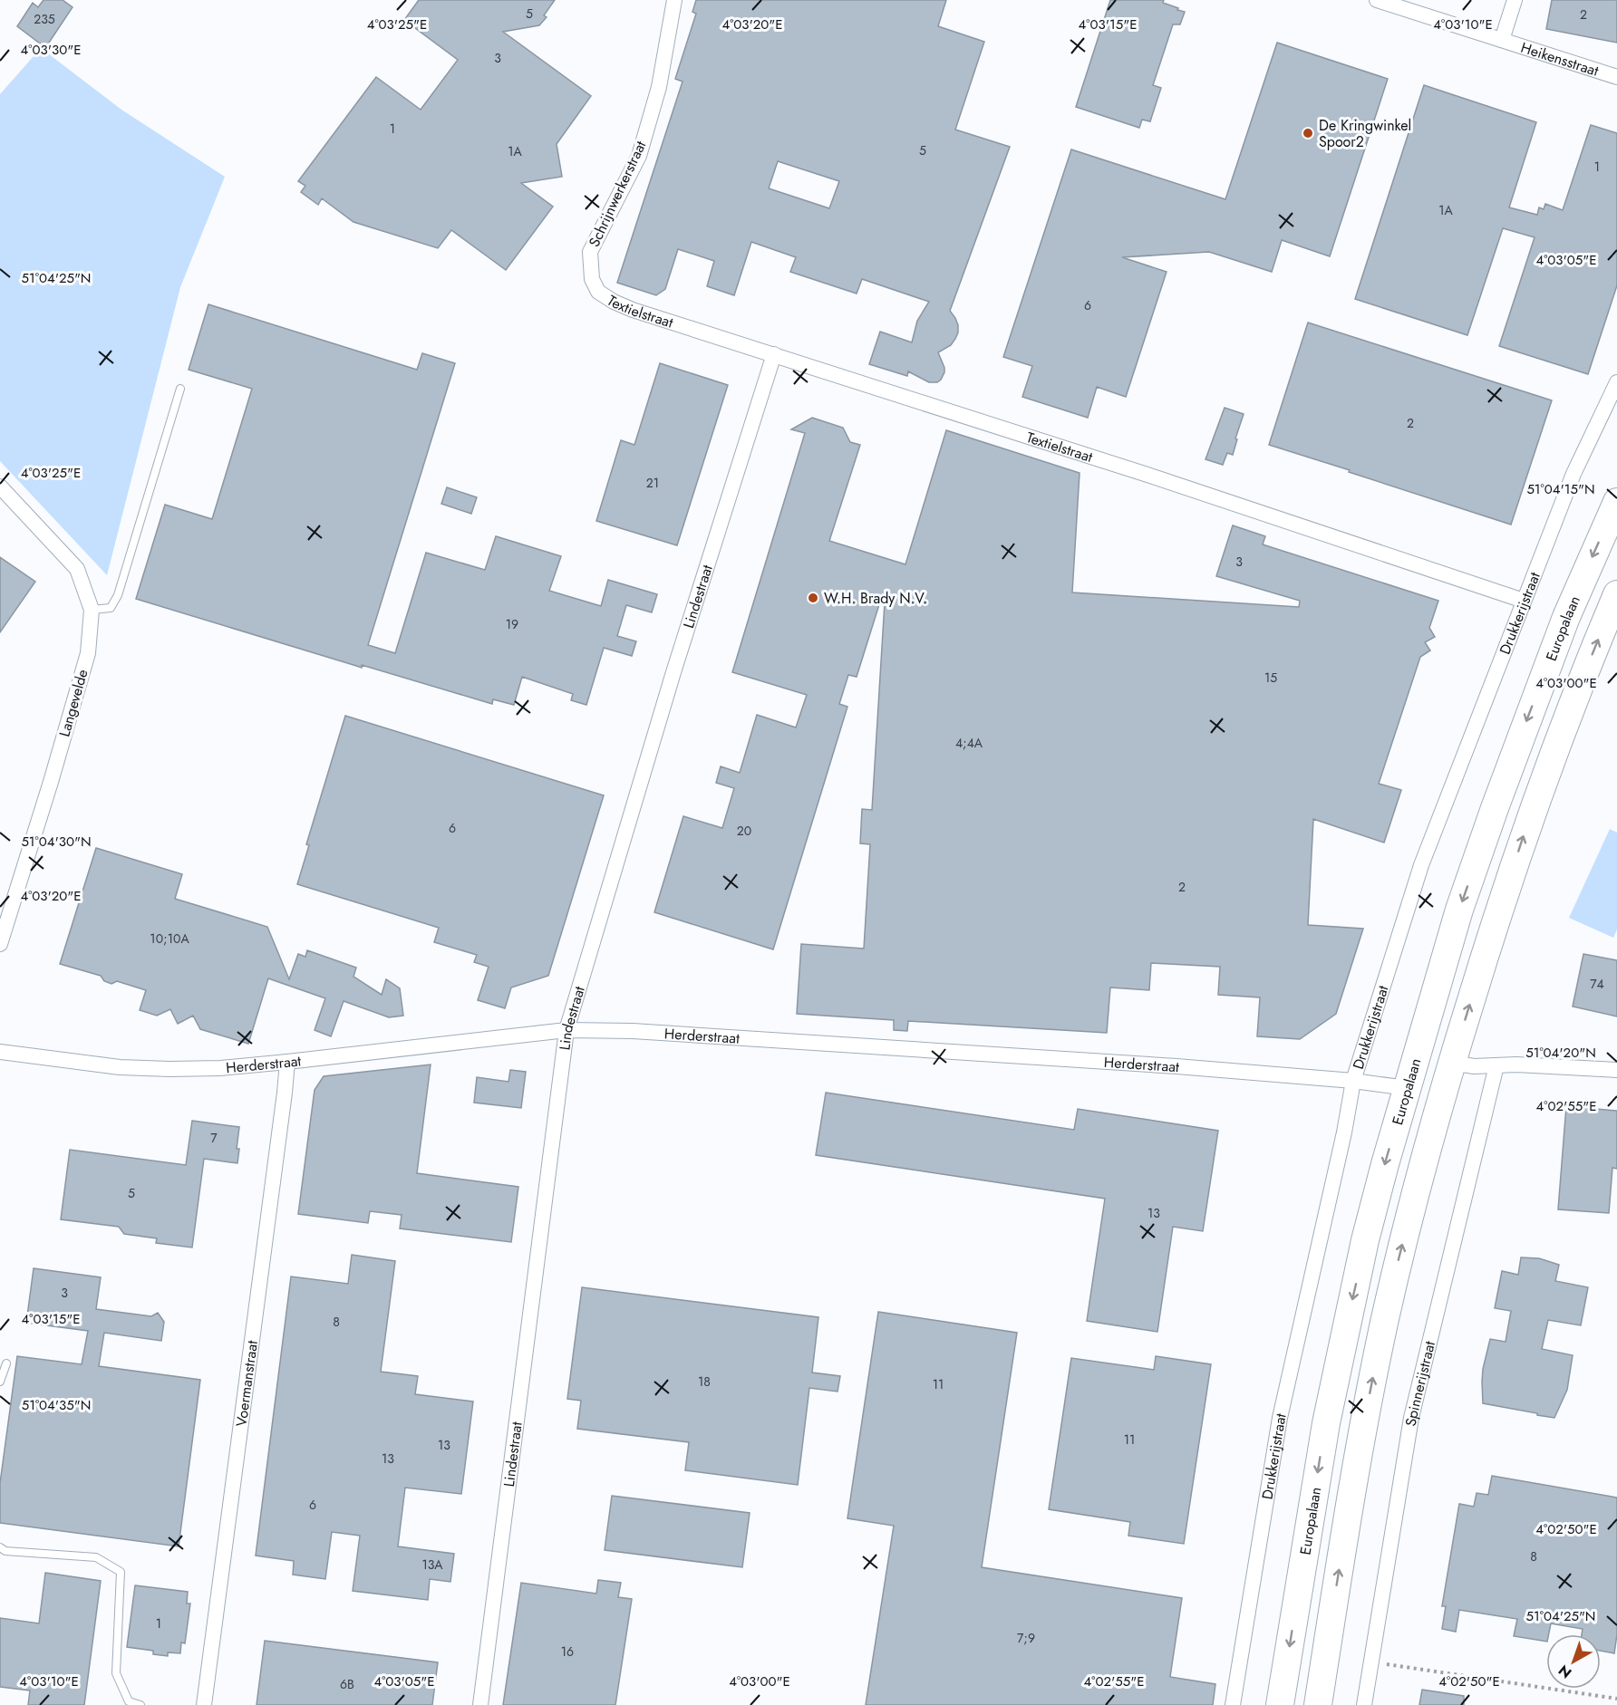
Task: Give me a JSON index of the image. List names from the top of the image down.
{
  "streets": {
    "highway": ["Europalaan"],
    "street": [
      "Heikensstraat",
      "Schrijnwerkerstraat",
      "Textielstraat",
      "Lindestraat",
      "Drukkerijstraat",
      "Langevelde",
      "Herderstraat",
      "Voermanstraat",
      "Spinnerijstraat"
    ]
  },
  "crossings": [
    ["Schrijnwerkerstraat", "Textielstraat"],
    ["Textielstraat", "Lindestraat"],
    ["Textielstraat", "Drukkerijstraat"],
    ["Lindestraat", "Herderstraat"],
    ["Drukkerijstraat", "Herderstraat"],
    ["Europalaan", "Herderstraat"],
    ["Herderstraat", "Voermanstraat"]
  ],
  "places": ["De Kringwinkel Spoor2", "W.H. Brady N.V."],
  "house_numbers": [
    "5",
    "2",
    "235",
    "3",
    "1",
    "5",
    "1A",
    "1",
    "1A",
    "6",
    "2",
    "21",
    "3",
    "19",
    "15",
    "4;4A",
    "6",
    "20",
    "2",
    "10;10A",
    "74",
    "7",
    "5",
    "13",
    "3",
    "8",
    "18",
    "11",
    "11",
    "13",
    "13",
    "6",
    "8",
    "13A",
    "1",
    "7;9",
    "16",
    "6B"
  ],
  "north": "bottom left",
  "coordinates": [
    "4°03'25\"E",
    "4°03'20\"E",
    "4°03'15\"E",
    "4°03'10\"E",
    "4°03'30\"E",
    "4°03'05\"E",
    "51°04'25\"N",
    "51°04'15\"N",
    "4°03'00\"E",
    "51°04'30\"N",
    "51°04'20\"N",
    "4°02'55\"E",
    "51°04'35\"N",
    "4°02'50\"E"
  ]
}
